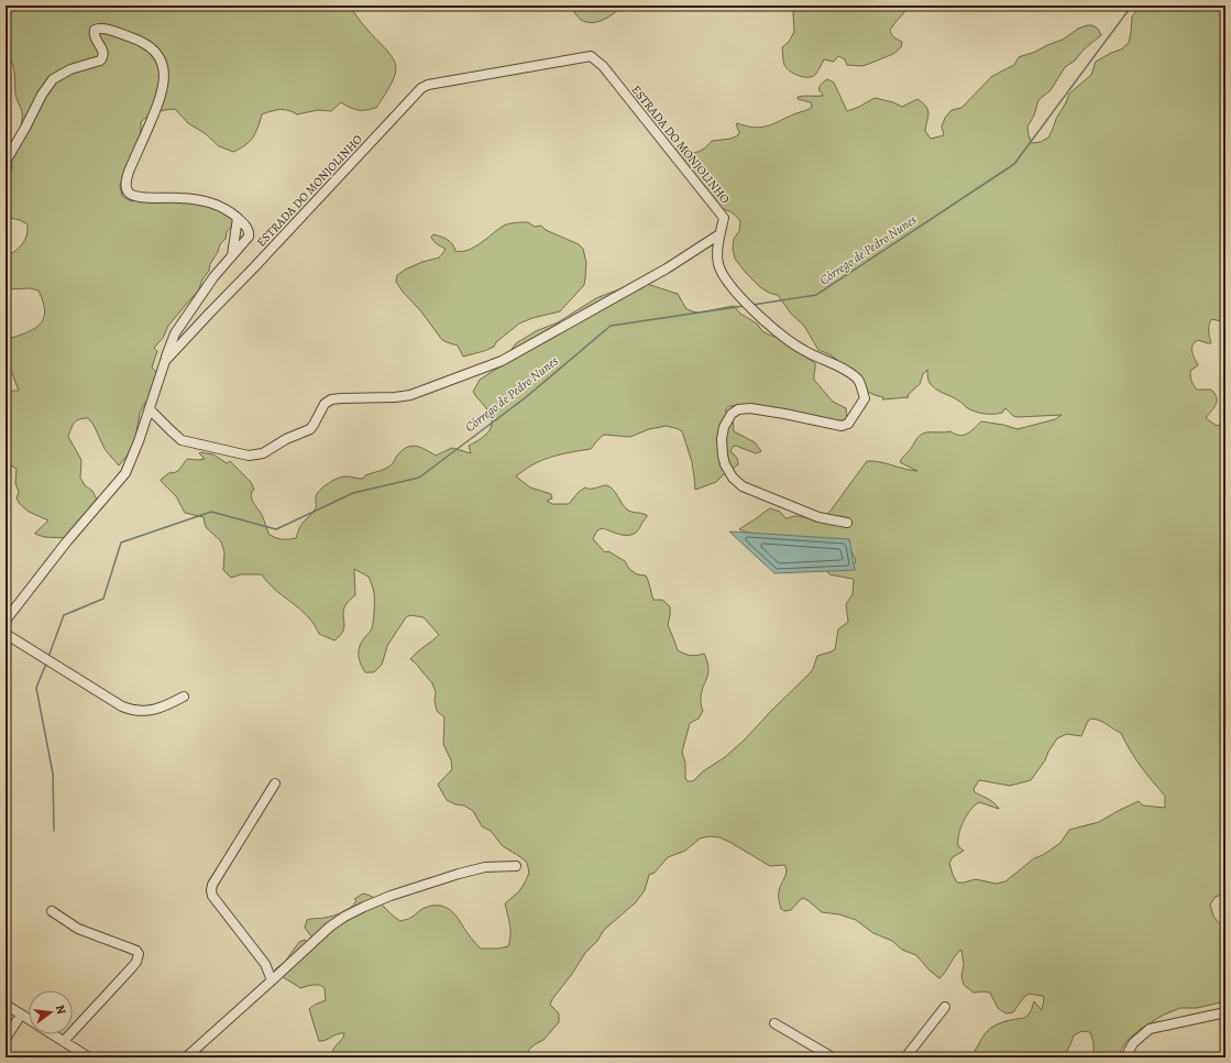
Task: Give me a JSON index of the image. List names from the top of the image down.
{
  "streets": {
    "street": ["ESTRADA DO MONJOLINHO"]
  },
  "water": ["Córrego de Pedro Nunes"],
  "north": "right"
}
